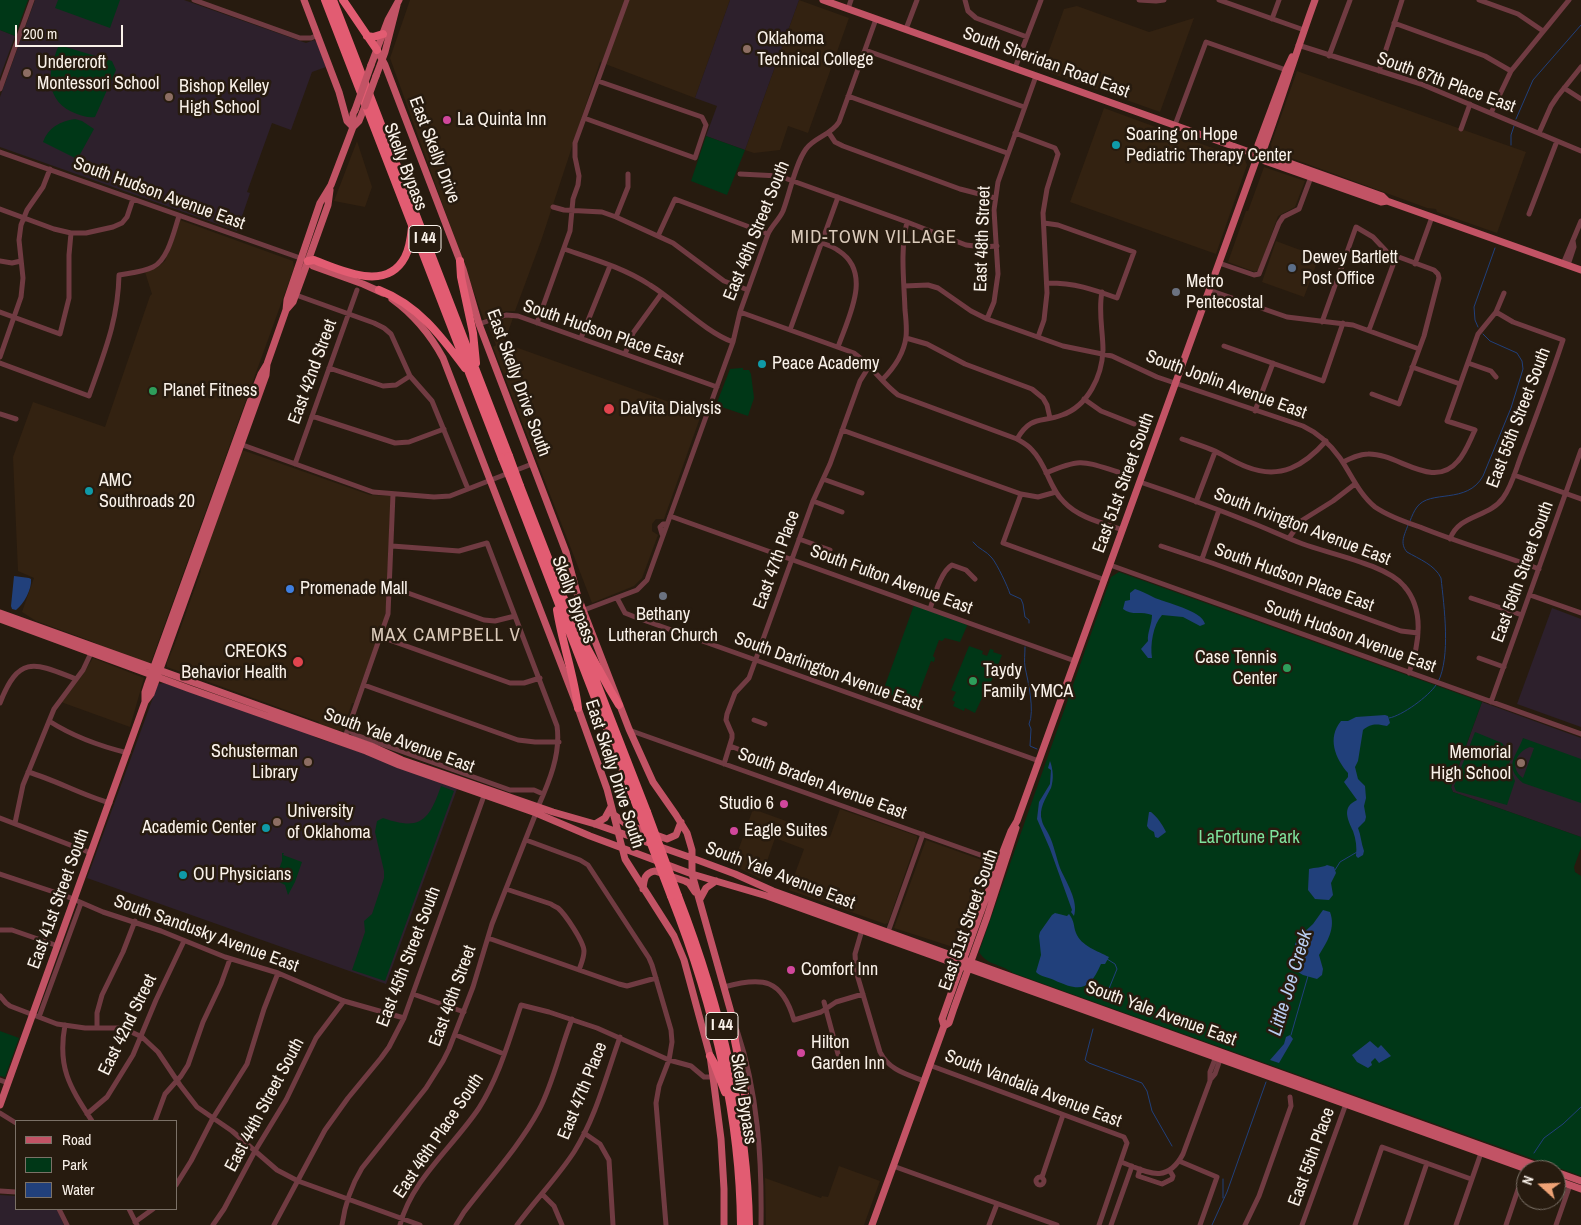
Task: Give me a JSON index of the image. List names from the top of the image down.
{
  "streets": {
    "highway": ["Skelly Bypass", "I 44"],
    "main road": [
      "South Sheridan Road East",
      "East Skelly Drive",
      "East Skelly Drive South",
      "East 51st Street South",
      "South Yale Avenue East",
      "East 41st Street South"
    ],
    "street": [
      "South 67th Place East",
      "South Hudson Avenue East",
      "East 46th Street South",
      "East 48th Street",
      "South Hudson Place East",
      "East 42nd Street",
      "South Joplin Avenue East",
      "East 55th Street South",
      "South Irvington Avenue East",
      "East 47th Place",
      "East 56th Street South",
      "South Fulton Avenue East",
      "South Darlington Avenue East",
      "South Braden Avenue East",
      "South Sandusky Avenue East",
      "East 45th Street South",
      "East 46th Street",
      "South Vandalia Avenue East",
      "East 44th Street South",
      "East 46th Place South",
      "East 55th Place"
    ]
  },
  "crossings": [
    ["South Sheridan Road East", "East 46th Street South"],
    ["South Sheridan Road East", "East 48th Street"],
    ["South Sheridan Road East", "East 51st Street South"],
    ["South 67th Place East", "East 51st Street South"],
    ["East Skelly Drive", "East Skelly Drive South"],
    ["East Skelly Drive", "East 41st Street South"],
    ["South Hudson Avenue East", "East Skelly Drive South"],
    ["South Hudson Avenue East", "East 51st Street South"],
    ["South Hudson Avenue East", "South Irvington Avenue East"],
    ["South Hudson Avenue East", "East 56th Street South"],
    ["South Hudson Avenue East", "East 41st Street South"],
    ["East 46th Street South", "South Hudson Place East"],
    ["East 46th Street South", "East Skelly Drive South"],
    ["East 46th Street South", "South Fulton Avenue East"],
    ["East 46th Street South", "South Darlington Avenue East"],
    ["East 48th Street", "South Joplin Avenue East"],
    ["South Hudson Place East", "East Skelly Drive South"],
    ["South Hudson Place East", "South Irvington Avenue East"],
    ["East 42nd Street", "South Sandusky Avenue East"],
    ["East Skelly Drive South", "South Yale Avenue East"],
    ["East Skelly Drive South", "South Braden Avenue East"],
    ["East Skelly Drive South", "East 41st Street South"],
    ["South Joplin Avenue East", "East 55th Street South"],
    ["South Joplin Avenue East", "East 51st Street South"],
    ["South Joplin Avenue East", "East 56th Street South"],
    ["East 51st Street South", "South Irvington Avenue East"],
    ["East 51st Street South", "South Fulton Avenue East"],
    ["East 51st Street South", "South Darlington Avenue East"],
    ["East 51st Street South", "South Yale Avenue East"],
    ["East 51st Street South", "South Braden Avenue East"],
    ["East 51st Street South", "South Vandalia Avenue East"],
    ["East 47th Place", "South Fulton Avenue East"],
    ["East 47th Place", "South Darlington Avenue East"],
    ["East 47th Place", "South Braden Avenue East"],
    ["South Yale Avenue East", "East 41st Street South"],
    ["South Yale Avenue East", "East 45th Street South"],
    ["South Yale Avenue East", "East 46th Street"],
    ["South Yale Avenue East", "South Vandalia Avenue East"],
    ["South Yale Avenue East", "East 55th Place"],
    ["East 41st Street South", "South Sandusky Avenue East"],
    ["South Sandusky Avenue East", "East 45th Street South"],
    ["South Sandusky Avenue East", "East 44th Street South"]
  ],
  "districts": ["MID-TOWN VILLAGE", "MAX CAMPBELL V"],
  "water": ["Little Joe Creek"],
  "parks": ["LaFortune Park"],
  "places": [
    "Oklahoma Technical College",
    "Undercroft Montessori School",
    "Bishop Kelley High School",
    "La Quinta Inn",
    "Soaring on Hope Pediatric Therapy Center",
    "Dewey Bartlett Post Office",
    "Metro Pentecostal",
    "Peace Academy",
    "Planet Fitness",
    "DaVita Dialysis",
    "AMC Southroads 20",
    "Promenade Mall",
    "Bethany Lutheran Church",
    "CREOKS Behavior Health",
    "Case Tennis Center",
    "Taydy Family YMCA",
    "Schusterman Library",
    "Memorial High School",
    "Studio 6",
    "University of Oklahoma",
    "Academic Center",
    "Eagle Suites",
    "OU Physicians",
    "Comfort Inn",
    "Hilton Garden Inn"
  ],
  "legend": ["Road", "Park", "Water"],
  "scale_bar": "200 m",
  "north": "left"
}
